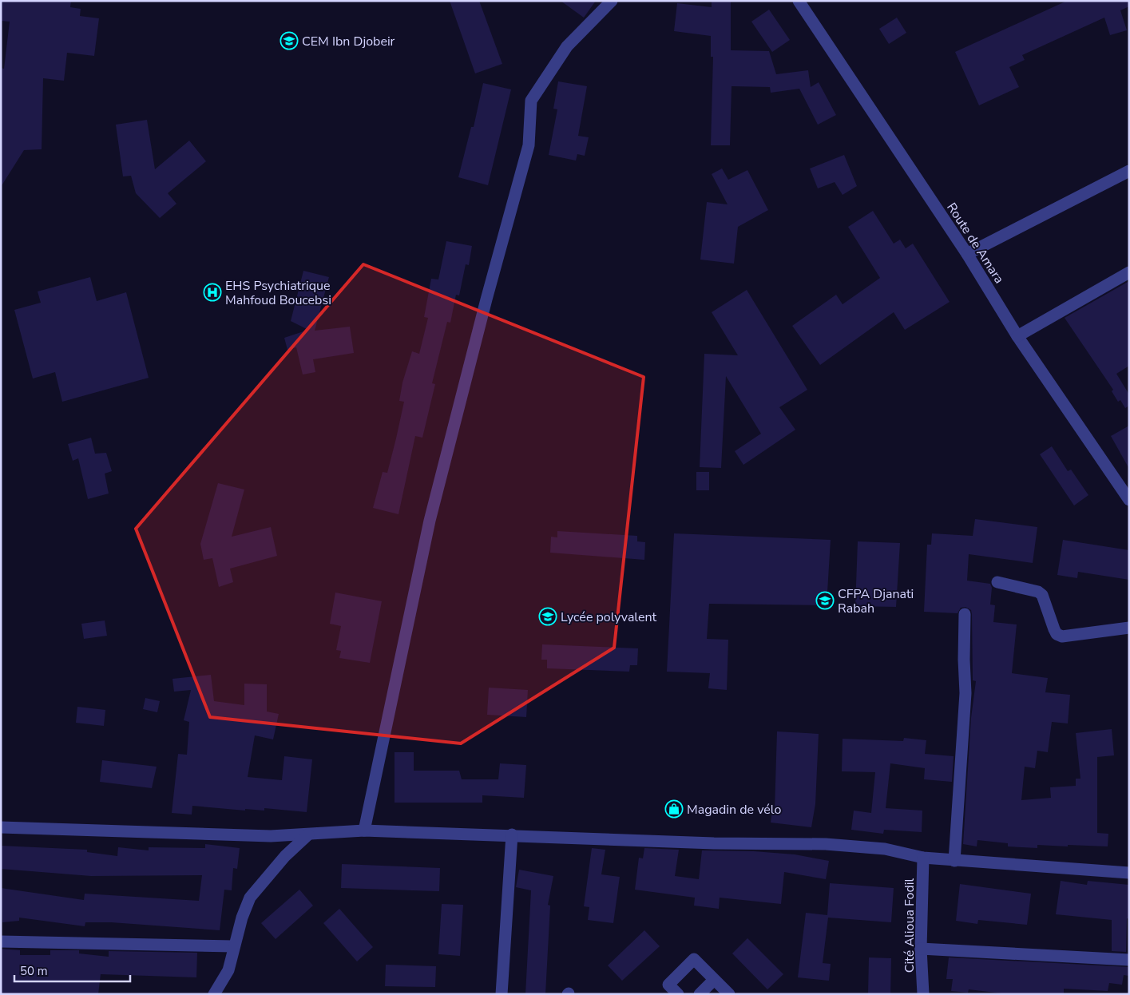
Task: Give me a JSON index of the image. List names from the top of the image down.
{
  "streets": {
    "street": ["Route de Amara", "Cité Alioua Fodil"]
  },
  "places": {
    "school or university": ["CEM Ibn Djobeir", "CFPA Djanati Rabah", "Lycée polyvalent"],
    "hospital": ["EHS Psychiatrique Mahfoud Boucebsi"],
    "shop": ["Magadin de vélo"]
  },
  "scale_bar": "50 m"
}
